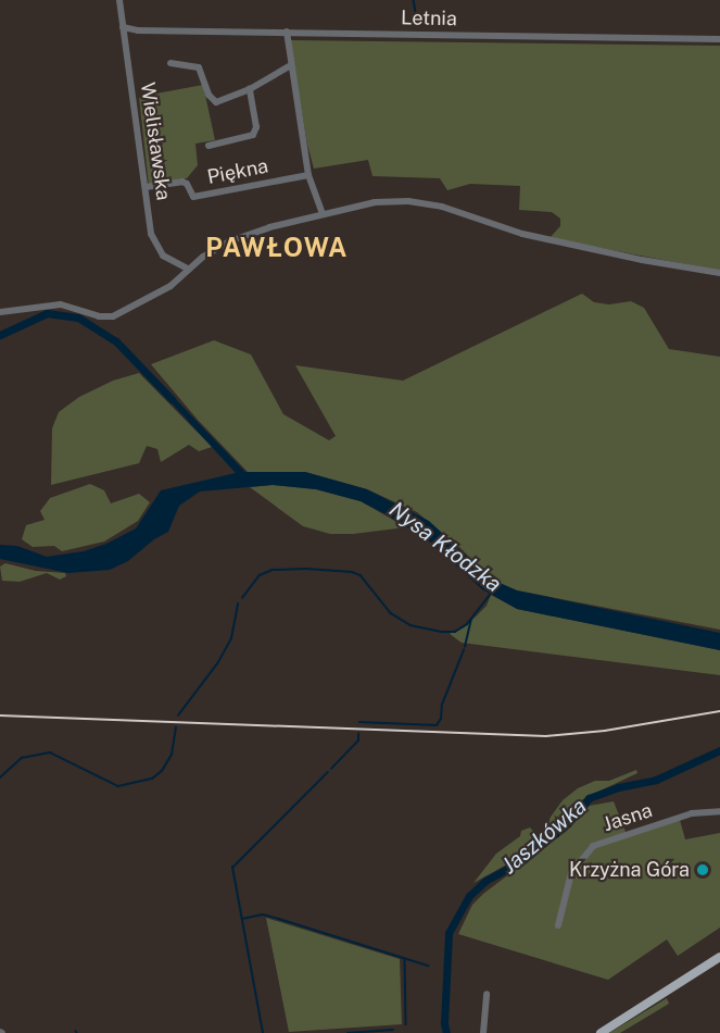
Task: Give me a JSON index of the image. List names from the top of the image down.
{
  "streets": {
    "street": [
      "Letnia",
      "Wielisławska",
      "Piękna",
      "Jasna"
    ]
  },
  "crossings": [
    ["Letnia", "Wielisławska"],
    ["Wielisławska", "Piękna"]
  ],
  "districts": ["PAWŁOWA"],
  "water": ["Nysa Kłodzka", "Jaszkówka"],
  "places": ["Krzyżna Góra"]
}
